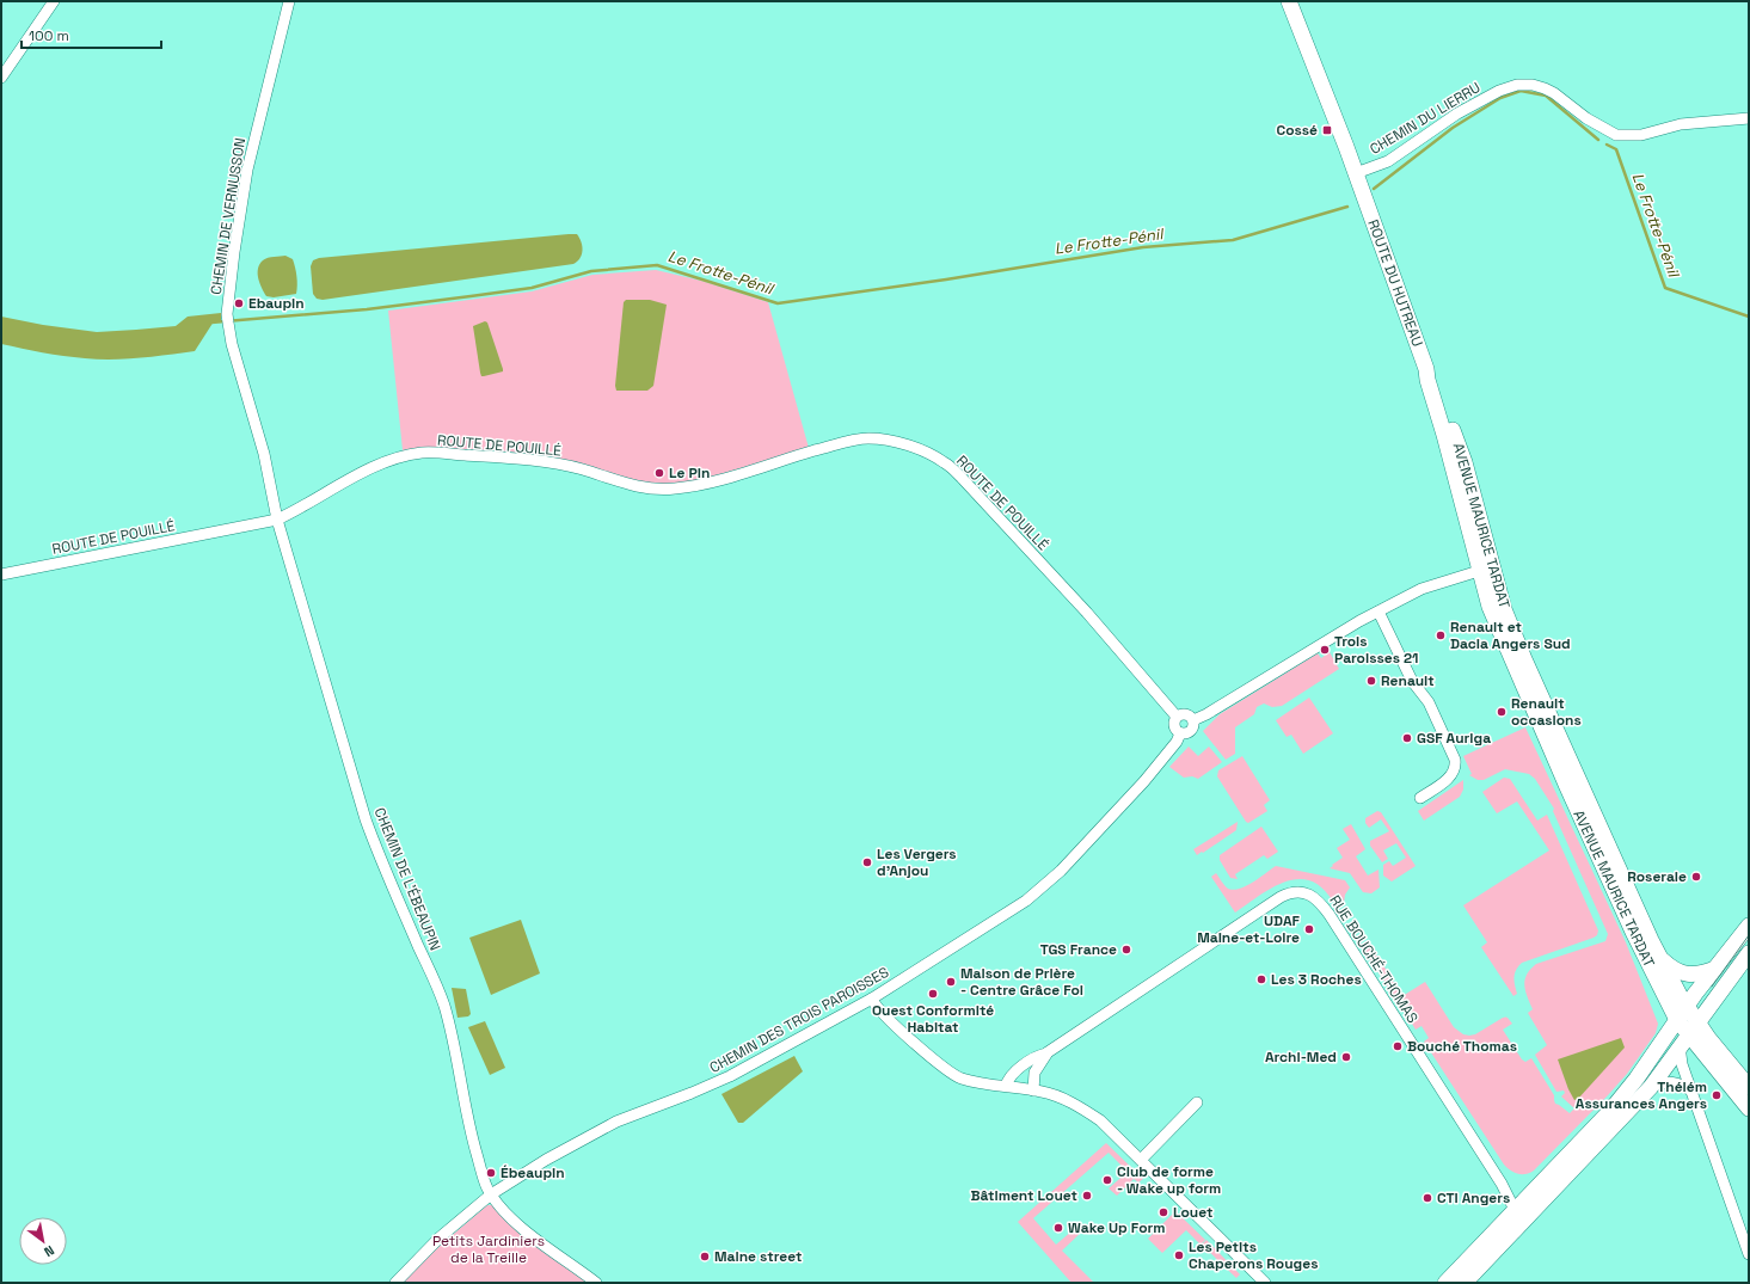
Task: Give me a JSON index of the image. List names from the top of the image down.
{
  "streets": {
    "street": [
      "CHEMIN DU LIERRU",
      "CHEMIN DE VERNUSSON",
      "ROUTE DU HUTREAU",
      "ROUTE DE POUILLÉ",
      "AVENUE MAURICE TARDAT",
      "CHEMIN DE L'ÉBEAUPIN",
      "RUE BOUCHÉ-THOMAS",
      "CHEMIN DES TROIS PAROISSES"
    ]
  },
  "crossings": [
    ["CHEMIN DU LIERRU", "ROUTE DU HUTREAU"],
    ["CHEMIN DE VERNUSSON", "ROUTE DE POUILLÉ"],
    ["CHEMIN DE VERNUSSON", "CHEMIN DE L'ÉBEAUPIN"],
    ["ROUTE DU HUTREAU", "AVENUE MAURICE TARDAT"],
    ["ROUTE DE POUILLÉ", "CHEMIN DE L'ÉBEAUPIN"],
    ["ROUTE DE POUILLÉ", "CHEMIN DES TROIS PAROISSES"],
    ["CHEMIN DE L'ÉBEAUPIN", "CHEMIN DES TROIS PAROISSES"]
  ],
  "water": ["Le Frotte-Pénil"],
  "parks": ["Petits Jardiniers de la Treille"],
  "places": {
    "transit": ["Cossé"],
    "other": [
      "Ebaupin",
      "Le Pin",
      "Renault et Dacia Angers Sud",
      "Trois Paroisses 21",
      "Renault",
      "Renault occasions",
      "GSF Auriga",
      "Les Vergers d'Anjou",
      "Roseraie",
      "UDAF Maine-et-Loire",
      "TGS France",
      "Les 3 Roches",
      "Maison de Prière - Centre Grâce Foi",
      "Ouest Conformité Habitat",
      "Bouché Thomas",
      "Archi-Med",
      "Thélém Assurances Angers",
      "Ébeaupin",
      "Club de forme - Wake up form",
      "Bâtiment Louet",
      "CTI Angers",
      "Louet",
      "Wake Up Form",
      "Les Petits Chaperons Rouges",
      "Maine street"
    ]
  },
  "scale_bar": "100 m",
  "north": "bottom right"
}
